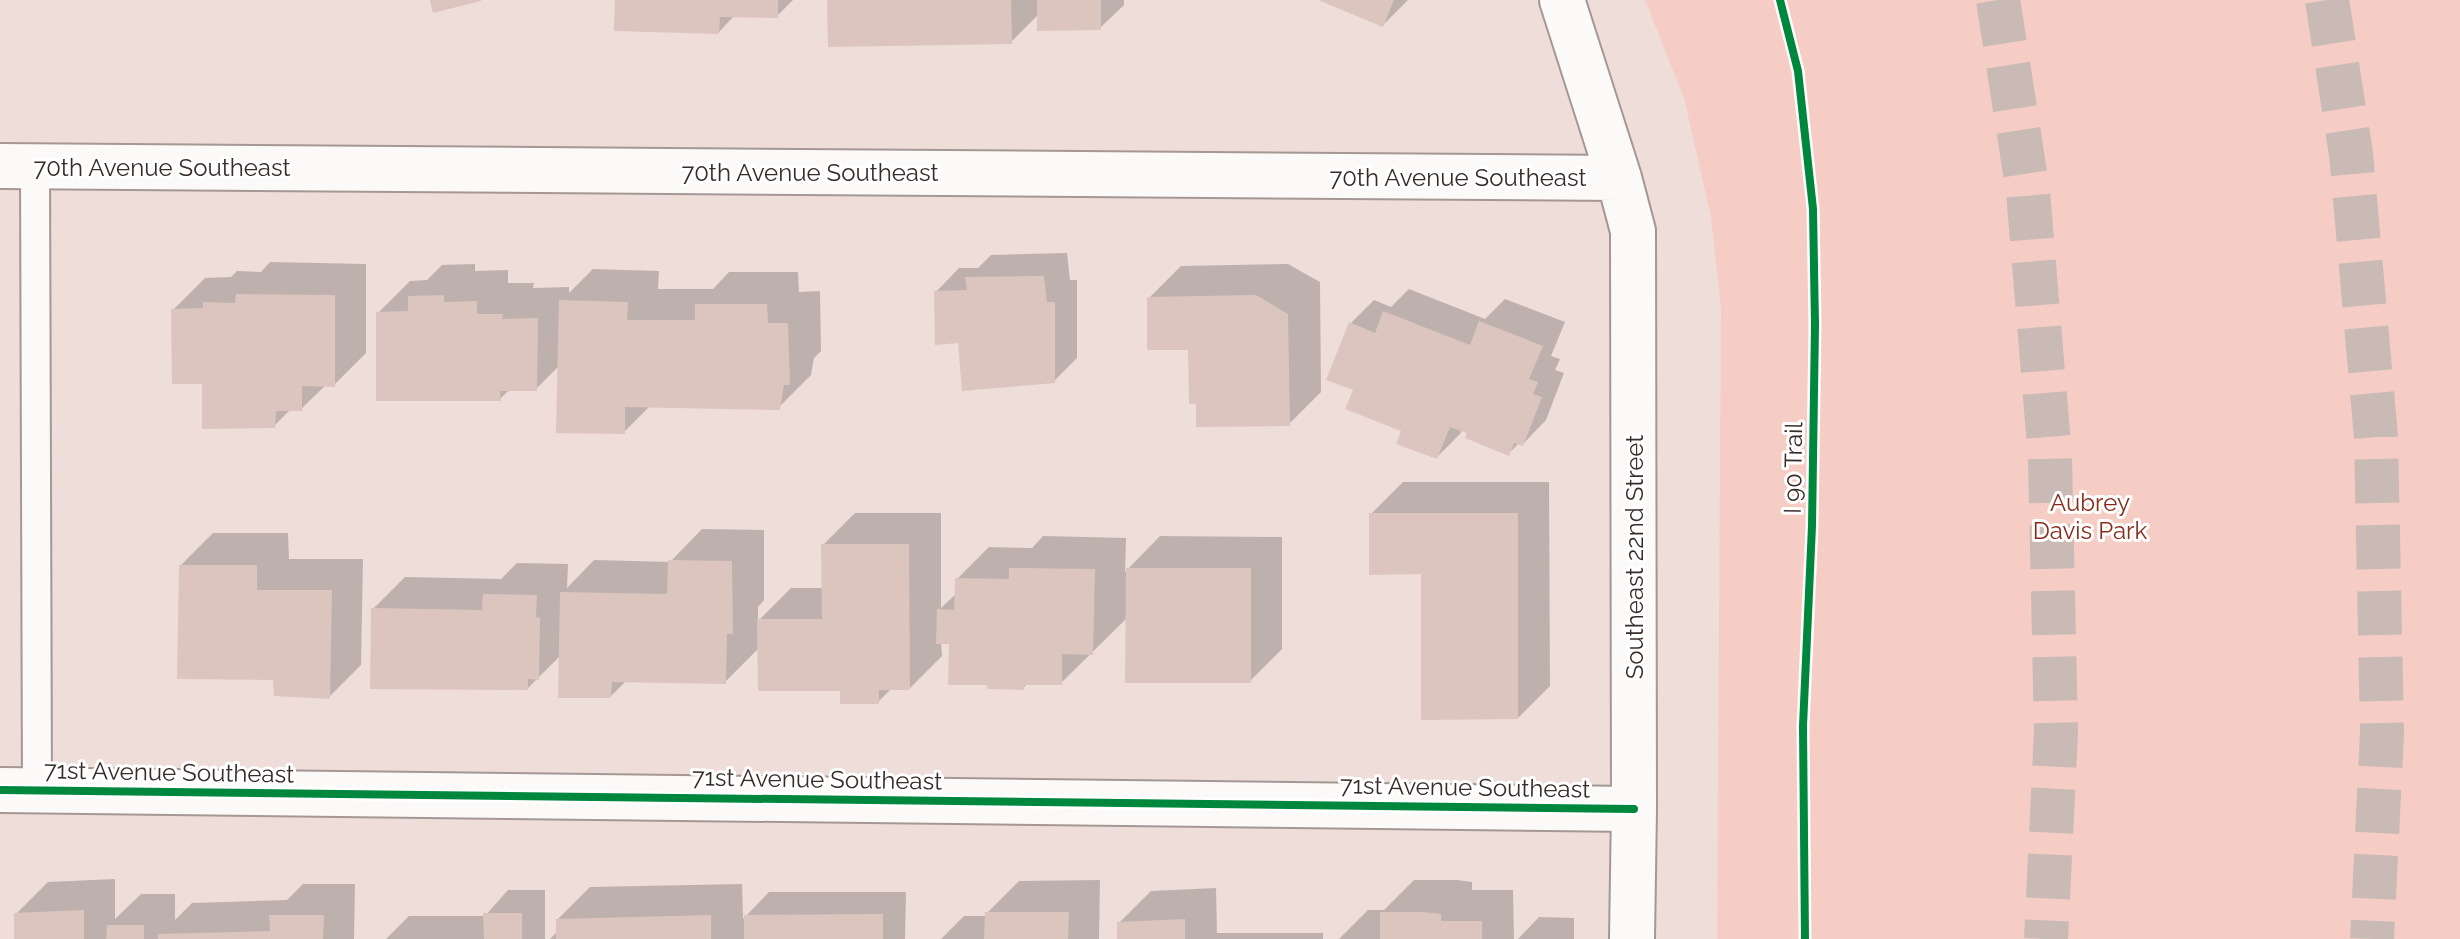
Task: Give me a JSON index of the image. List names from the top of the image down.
{
  "streets": {
    "street": ["70th Avenue Southeast", "Southeast 22nd Street", "71st Avenue Southeast"],
    "cycle path": ["I 90 Trail"]
  },
  "crossings": [
    ["70th Avenue Southeast", "Southeast 22nd Street"],
    ["Southeast 22nd Street", "71st Avenue Southeast"]
  ],
  "parks": ["Aubrey Davis Park"]
}
